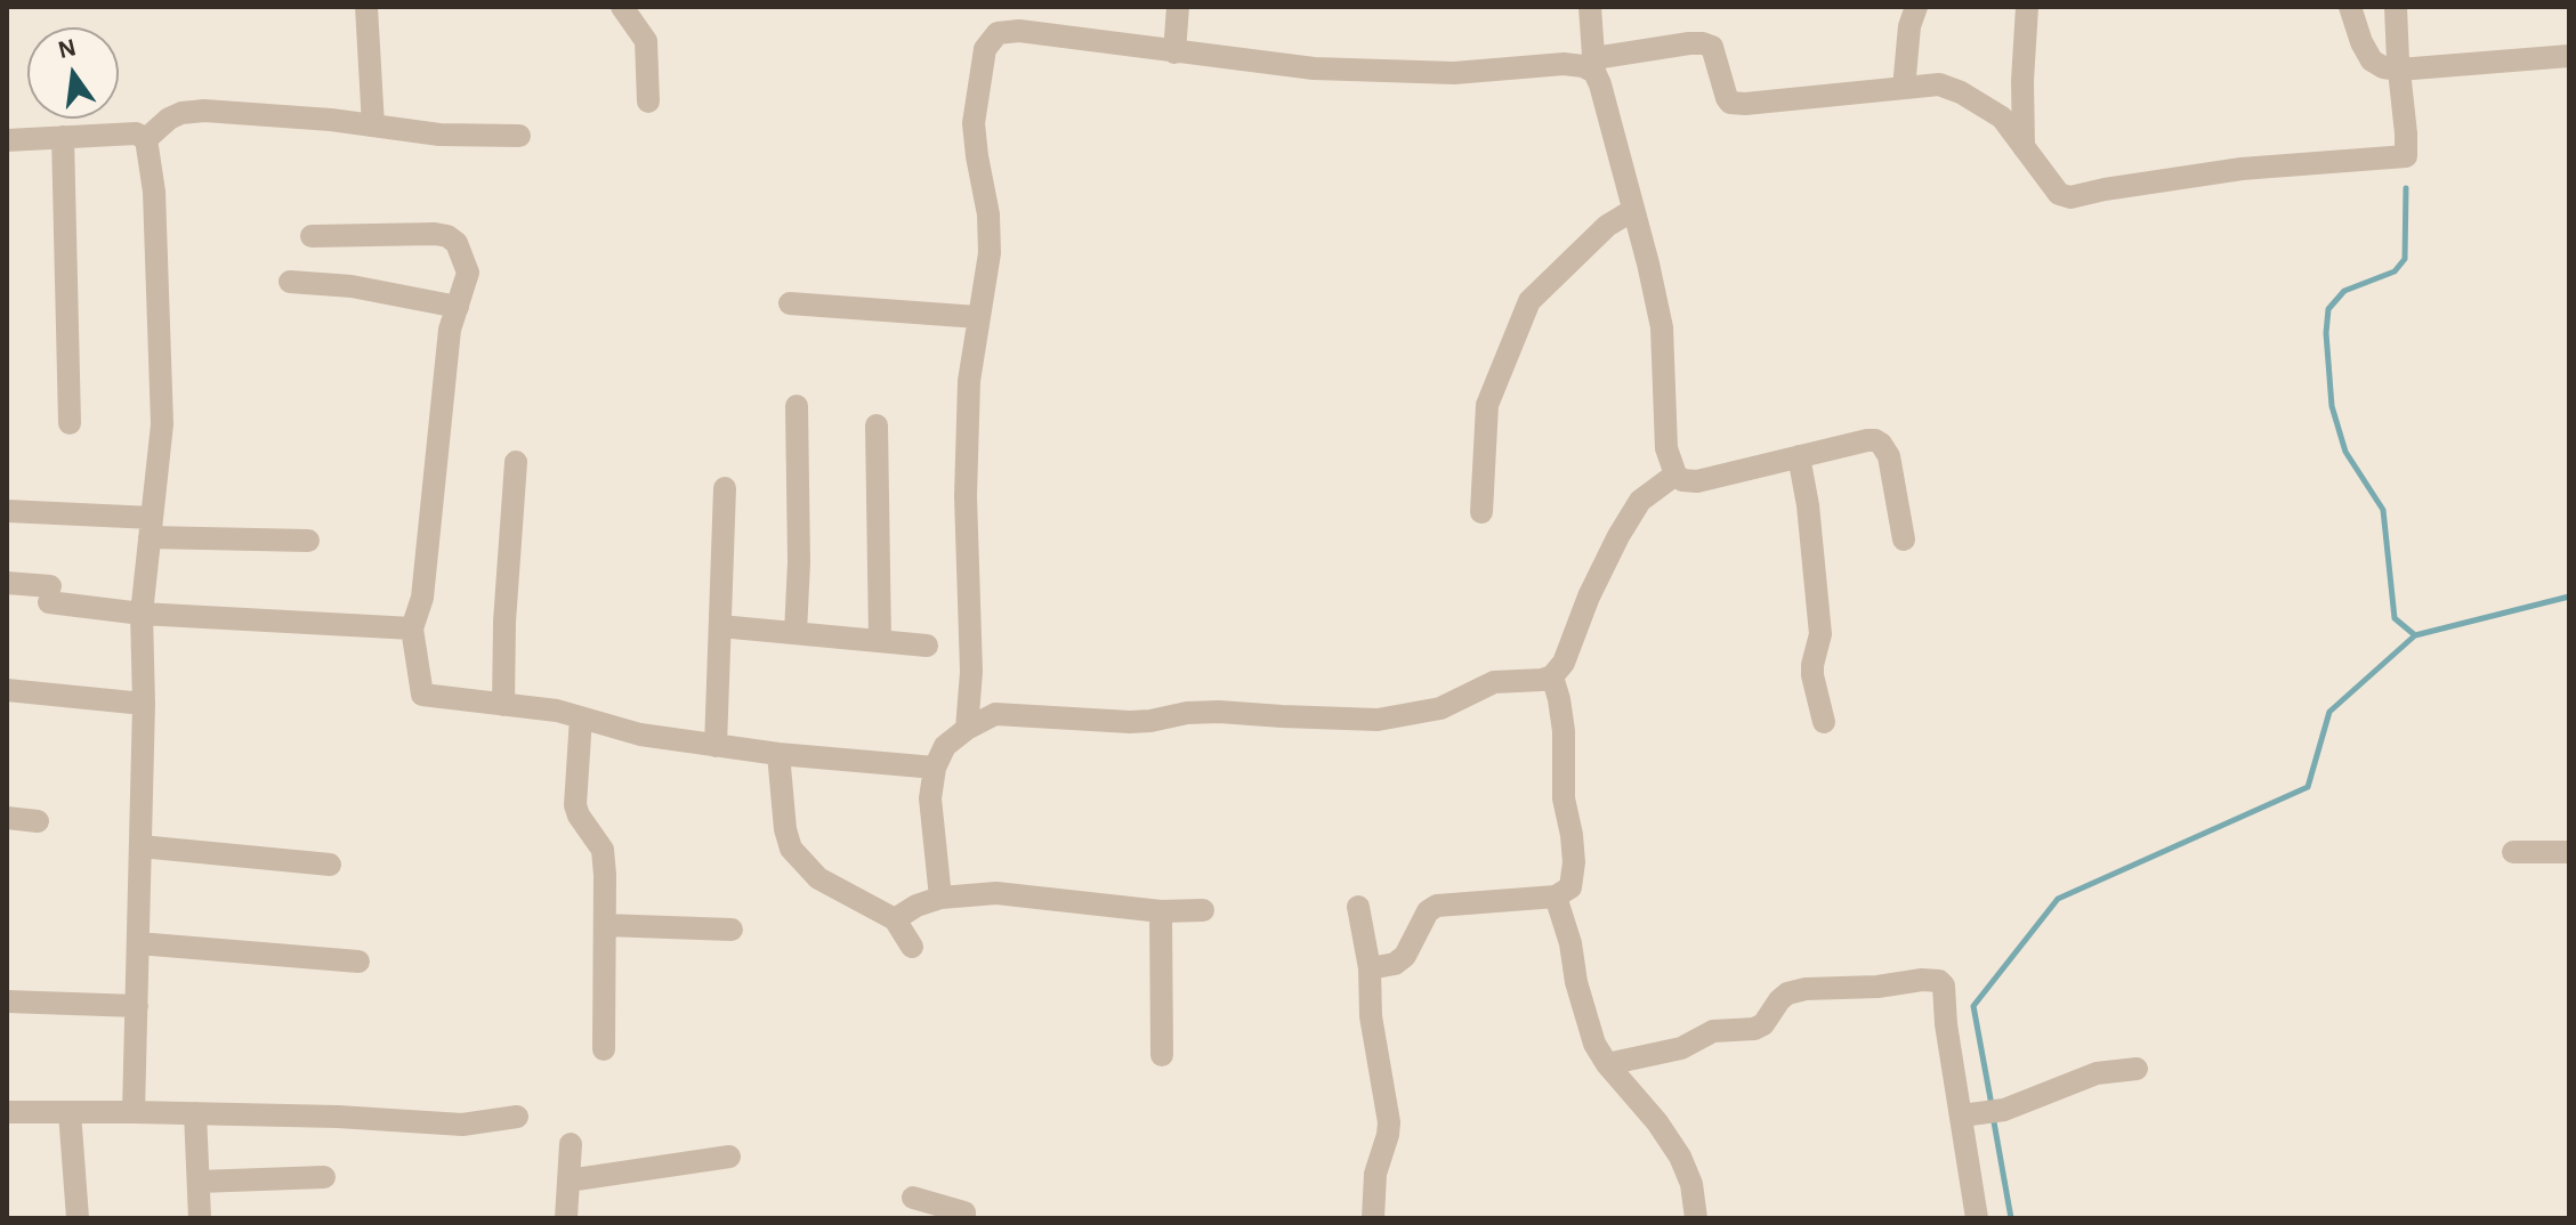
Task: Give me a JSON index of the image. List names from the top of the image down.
{
  "north": "top"
}
